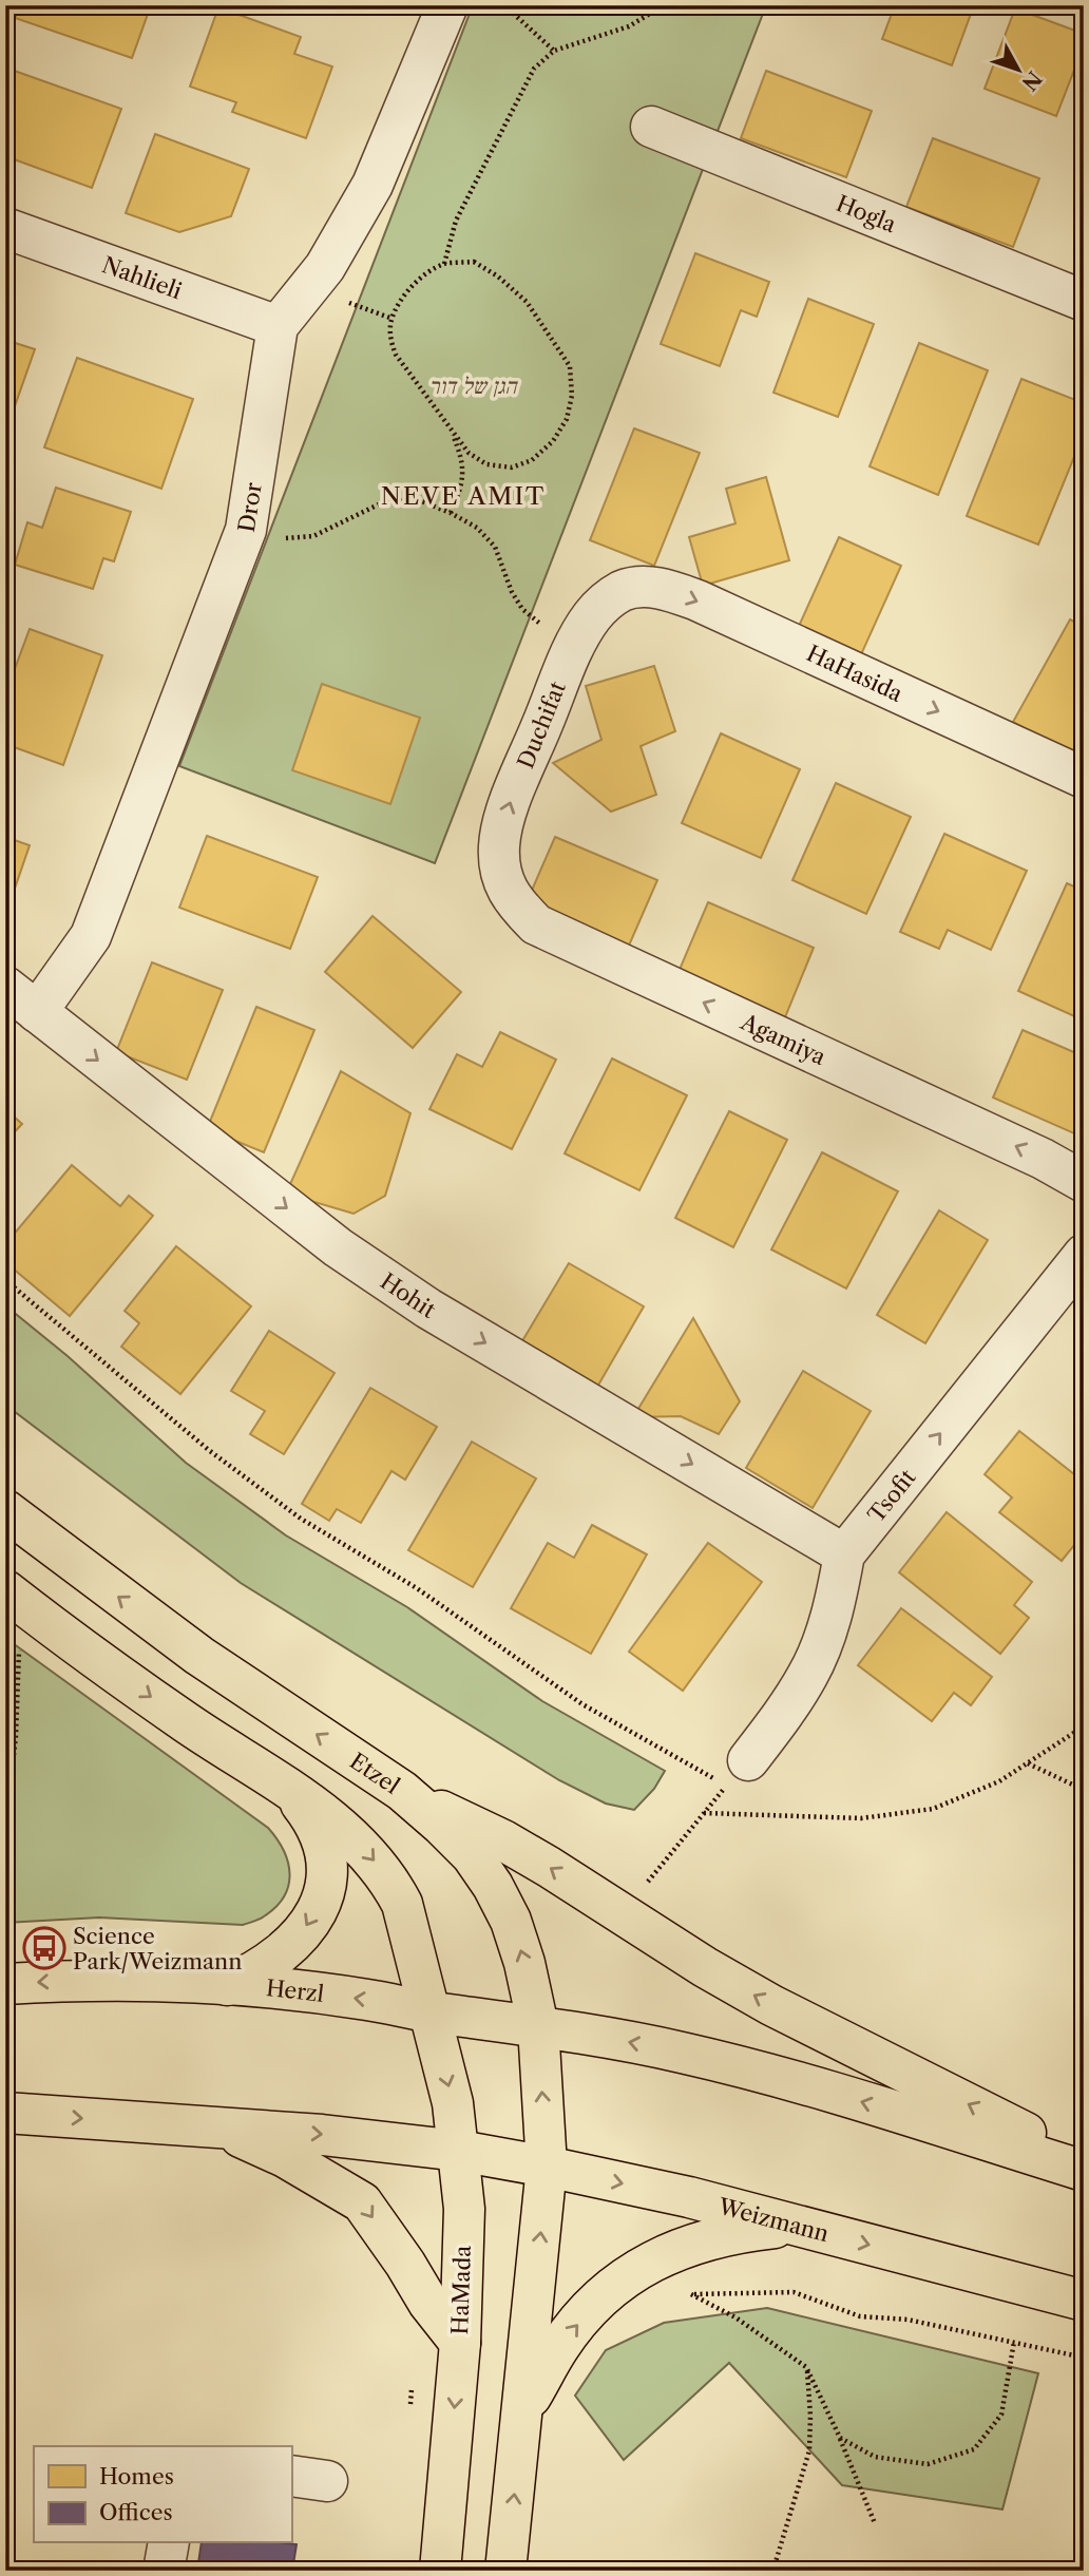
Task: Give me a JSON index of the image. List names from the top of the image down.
{
  "streets": {
    "main road": [
      "Etzel",
      "Herzl",
      "Weizmann",
      "HaMada"
    ],
    "street": [
      "Hogla",
      "Nahlieli",
      "Dror",
      "HaHasida",
      "Duchifat",
      "Agamiya",
      "Hohit",
      "Tsofit"
    ]
  },
  "crossings": [
    ["Nahlieli", "Dror"],
    ["Dror", "Hohit"],
    ["HaHasida", "Duchifat"],
    ["Duchifat", "Agamiya"],
    ["Hohit", "Tsofit"],
    ["Etzel", "Herzl"],
    ["Etzel", "Weizmann"],
    ["Herzl", "HaMada"],
    ["Weizmann", "HaMada"]
  ],
  "one_way": [
    "HaHasida",
    "Duchifat",
    "Agamiya",
    "Hohit",
    "Tsofit"
  ],
  "districts": ["NEVE AMIT"],
  "parks": ["הגן של דור"],
  "places": {
    "bus stop": ["Science Park/Weizmann"]
  },
  "legend": ["Homes", "Offices"],
  "north": "bottom right"
}
